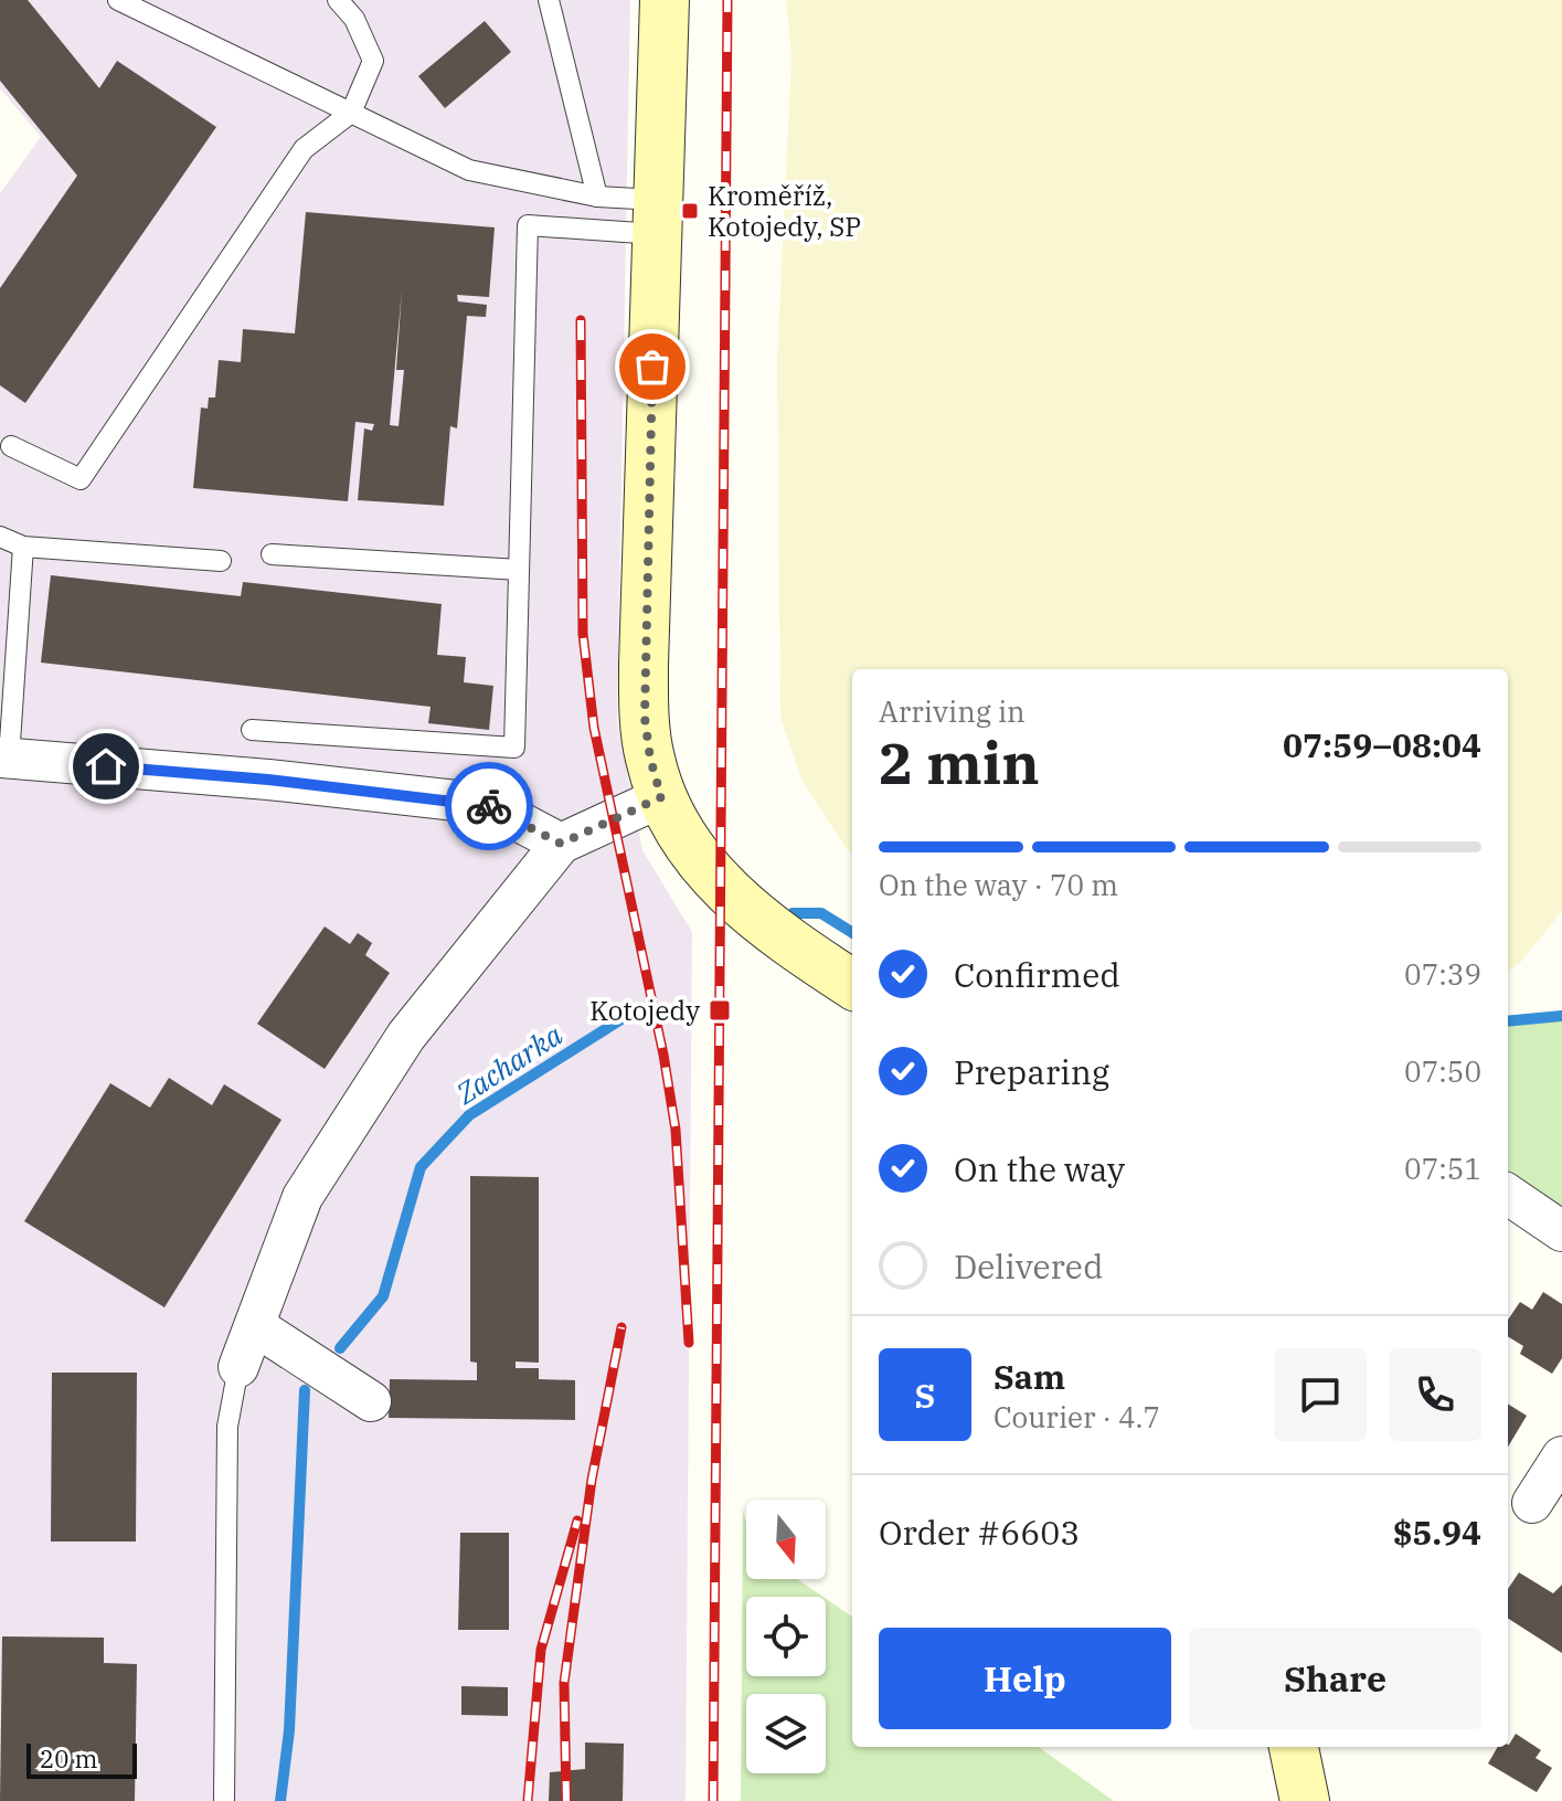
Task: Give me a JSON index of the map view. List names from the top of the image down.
{
  "water": ["Zacharka"],
  "places": {
    "transit": ["Kroměříž, Kotojedy, SP", "Kotojedy"]
  },
  "scale_bar": "20 m",
  "north": "bottom",
  "page": {
    "heading": ["2 min", "Arriving in", "07:59–08:04"],
    "panel": [
      "Sam",
      "Courier · 4.7",
      "Order #6603",
      "$5.94"
    ],
    "bar": "On the way · 70 m",
    "list": [
      ["Confirmed", "07:39"],
      ["Preparing", "07:50"],
      ["On the way", "07:51"],
      "Delivered"
    ],
    "round": "S",
    "buttons": ["Help", "Share"],
    "scale": "20 m"
  }
}
